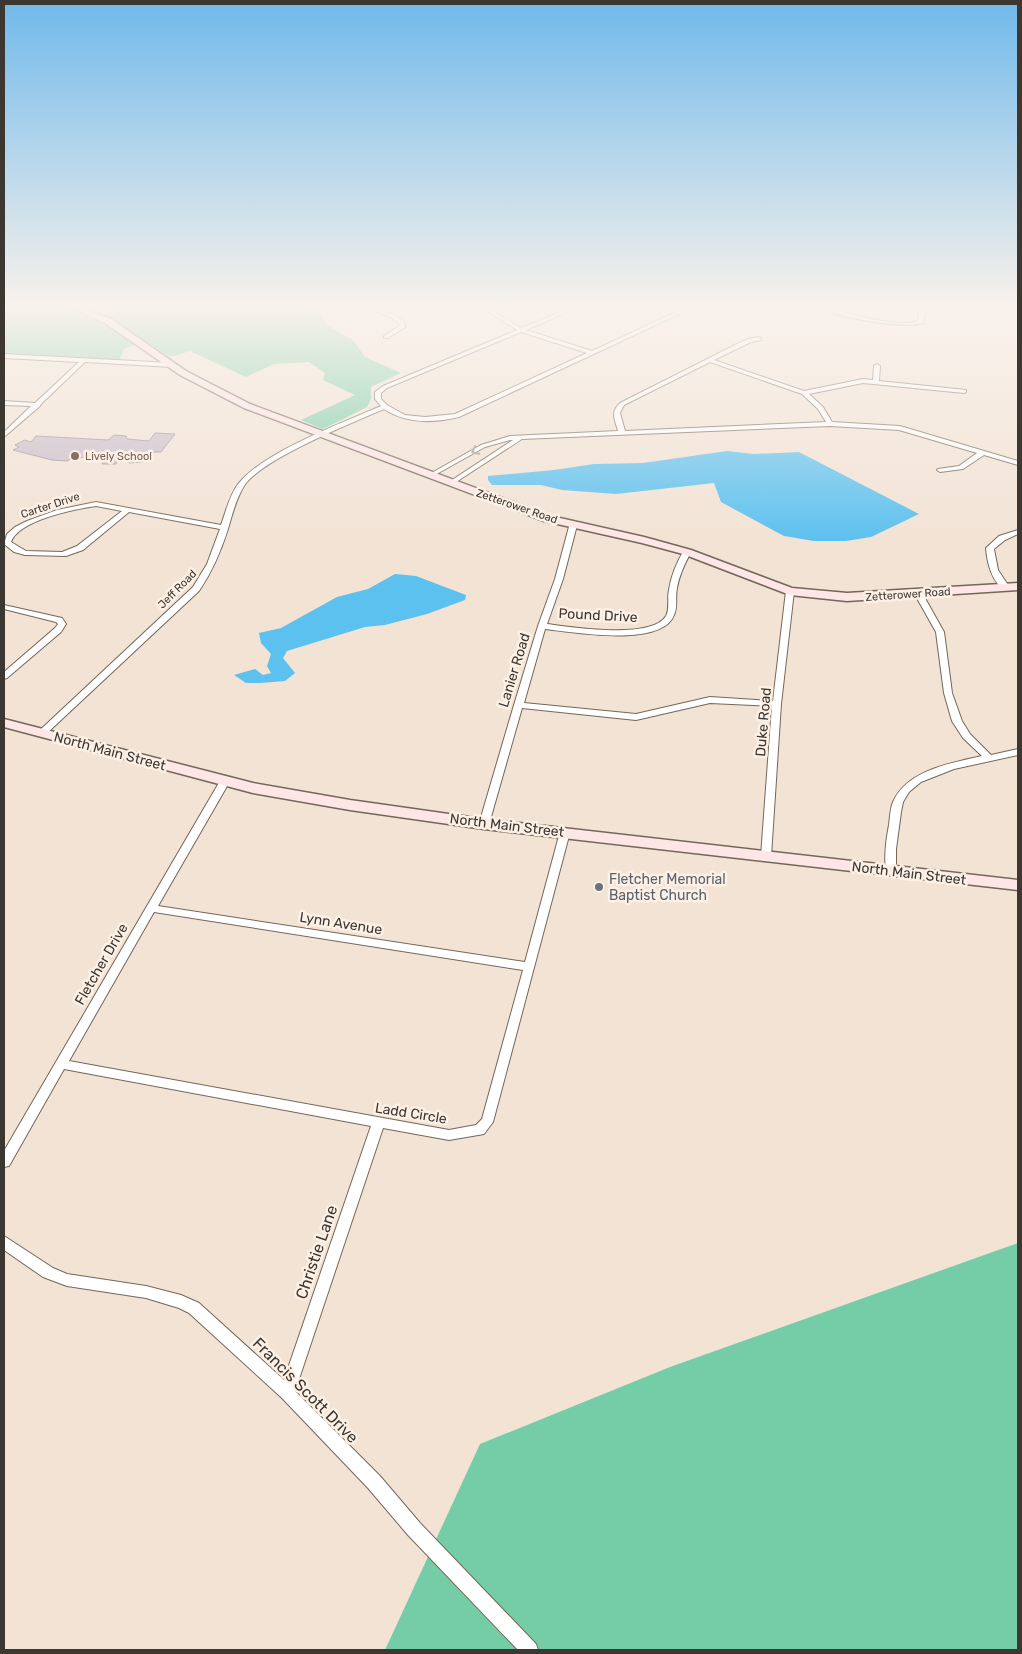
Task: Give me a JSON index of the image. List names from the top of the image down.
{
  "streets": {
    "street": [
      "Carter Drive",
      "Zetterower Road",
      "Jeff Road",
      "Pound Drive",
      "Lanier Road",
      "Duke Road",
      "North Main Street",
      "Lynn Avenue",
      "Fletcher Drive",
      "Ladd Circle",
      "Christie Lane",
      "Francis Scott Drive"
    ]
  },
  "crossings": [
    ["Carter Drive", "Jeff Road"],
    ["Zetterower Road", "Jeff Road"],
    ["Zetterower Road", "Pound Drive"],
    ["Zetterower Road", "Lanier Road"],
    ["Zetterower Road", "Duke Road"],
    ["Jeff Road", "North Main Street"],
    ["Pound Drive", "Lanier Road"],
    ["Lanier Road", "North Main Street"],
    ["Duke Road", "North Main Street"],
    ["North Main Street", "Fletcher Drive"],
    ["North Main Street", "Ladd Circle"],
    ["Lynn Avenue", "Fletcher Drive"],
    ["Lynn Avenue", "Ladd Circle"],
    ["Fletcher Drive", "Ladd Circle"],
    ["Ladd Circle", "Christie Lane"],
    ["Christie Lane", "Francis Scott Drive"]
  ],
  "places": ["Lively School", "Fletcher Memorial Baptist Church"]
}
